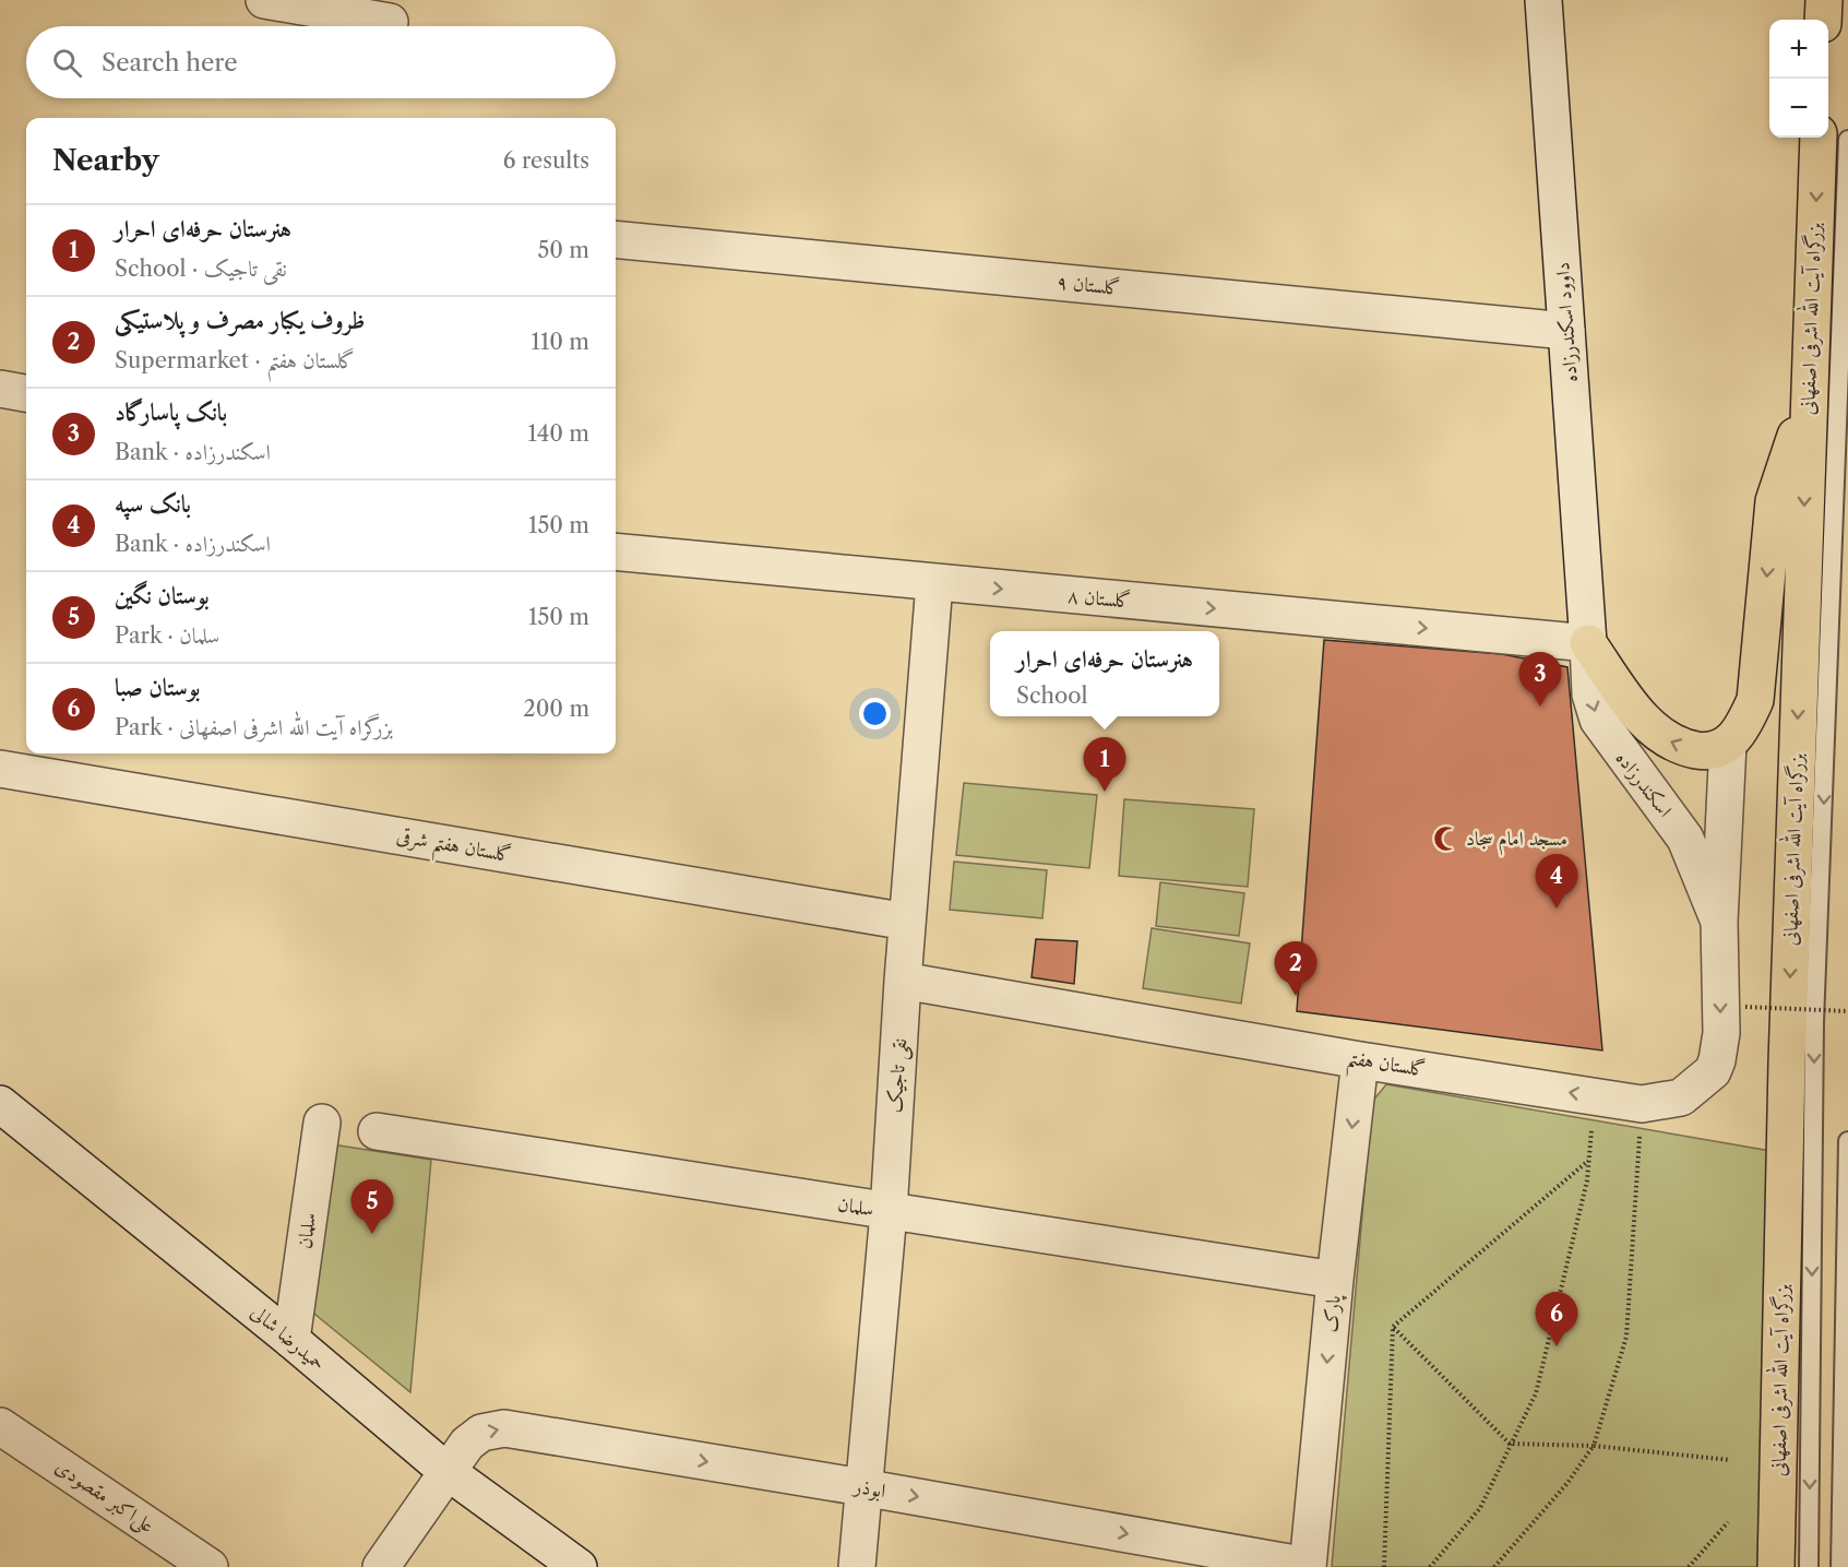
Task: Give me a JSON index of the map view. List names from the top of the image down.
{
  "streets": {
    "highway": ["بزرگراه آیت الله اشرفی اصفهانی"],
    "street": [
      "گلستان ۹",
      "داوود اسکندرزاده",
      "گلستان ٨",
      "اسکندرزاده",
      "گلستان هفتم شرقی",
      "گلستان هفتم",
      "نقی تاجیک",
      "سلمان",
      "پارک",
      "حمیدرضا شالی",
      "ابوذر",
      "علی‌اکبر مقصودی"
    ]
  },
  "crossings": [
    ["گلستان ۹", "داوود اسکندرزاده"],
    ["داوود اسکندرزاده", "گلستان ٨"],
    ["داوود اسکندرزاده", "اسکندرزاده"],
    ["گلستان ٨", "اسکندرزاده"],
    ["گلستان ٨", "نقی تاجیک"],
    ["اسکندرزاده", "گلستان هفتم"],
    ["گلستان هفتم شرقی", "نقی تاجیک"],
    ["گلستان هفتم", "نقی تاجیک"],
    ["گلستان هفتم", "پارک"],
    ["نقی تاجیک", "سلمان"],
    ["نقی تاجیک", "ابوذر"],
    ["سلمان", "پارک"],
    ["سلمان", "حمیدرضا شالی"],
    ["پارک", "ابوذر"],
    ["حمیدرضا شالی", "ابوذر"]
  ],
  "one_way": [
    "بزرگراه آیت الله اشرفی اصفهانی",
    "گلستان ٨",
    "اسکندرزاده",
    "پارک",
    "ابوذر"
  ],
  "places": {
    "mosque": ["مسجد امام سجاد"]
  },
  "page": {
    "map_buttons": ["+", "−"],
    "search": "Search here",
    "heading": ["Nearby", "6 results"],
    "list": [
      {
        "mark": "1",
        "name": "هنرستان حرفه‌ای احرار",
        "note": "School · نقی تاجیک",
        "value": "50 m"
      },
      {
        "mark": "2",
        "name": "ظروف یکبار مصرف و پلاستیکی",
        "note": "Supermarket · گلستان هفتم",
        "value": "110 m"
      },
      {
        "mark": "3",
        "name": "بانک پاسارگاد",
        "note": "Bank · اسکندرزاده",
        "value": "140 m"
      },
      {
        "mark": "4",
        "name": "بانک سپه",
        "note": "Bank · اسکندرزاده",
        "value": "150 m"
      },
      {
        "mark": "5",
        "name": "بوستان نگین",
        "note": "Park · سلمان",
        "value": "150 m"
      },
      {
        "mark": "6",
        "name": "بوستان صبا",
        "note": "Park · بزرگراه آیت الله اشرفی اصفهانی",
        "value": "200 m"
      }
    ],
    "popup": ["هنرستان حرفه‌ای احرار", "School"],
    "pins": [
      "3",
      "1",
      "4",
      "2",
      "5",
      "6"
    ]
  }
}
